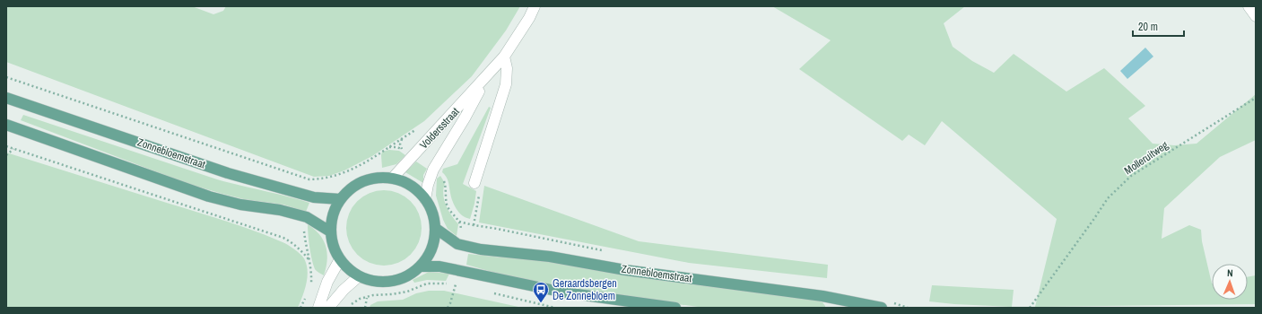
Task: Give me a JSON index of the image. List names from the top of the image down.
{
  "streets": {
    "main road": ["Zonnebloemstraat"],
    "street": ["Voldersstraat"],
    "path": ["Molleruitweg"]
  },
  "crossings": [
    ["Voldersstraat", "Zonnebloemstraat"]
  ],
  "places": {
    "bus stop": ["Geraardsbergen De Zonnebloem"]
  },
  "scale_bar": "20 m",
  "north": "top"
}
